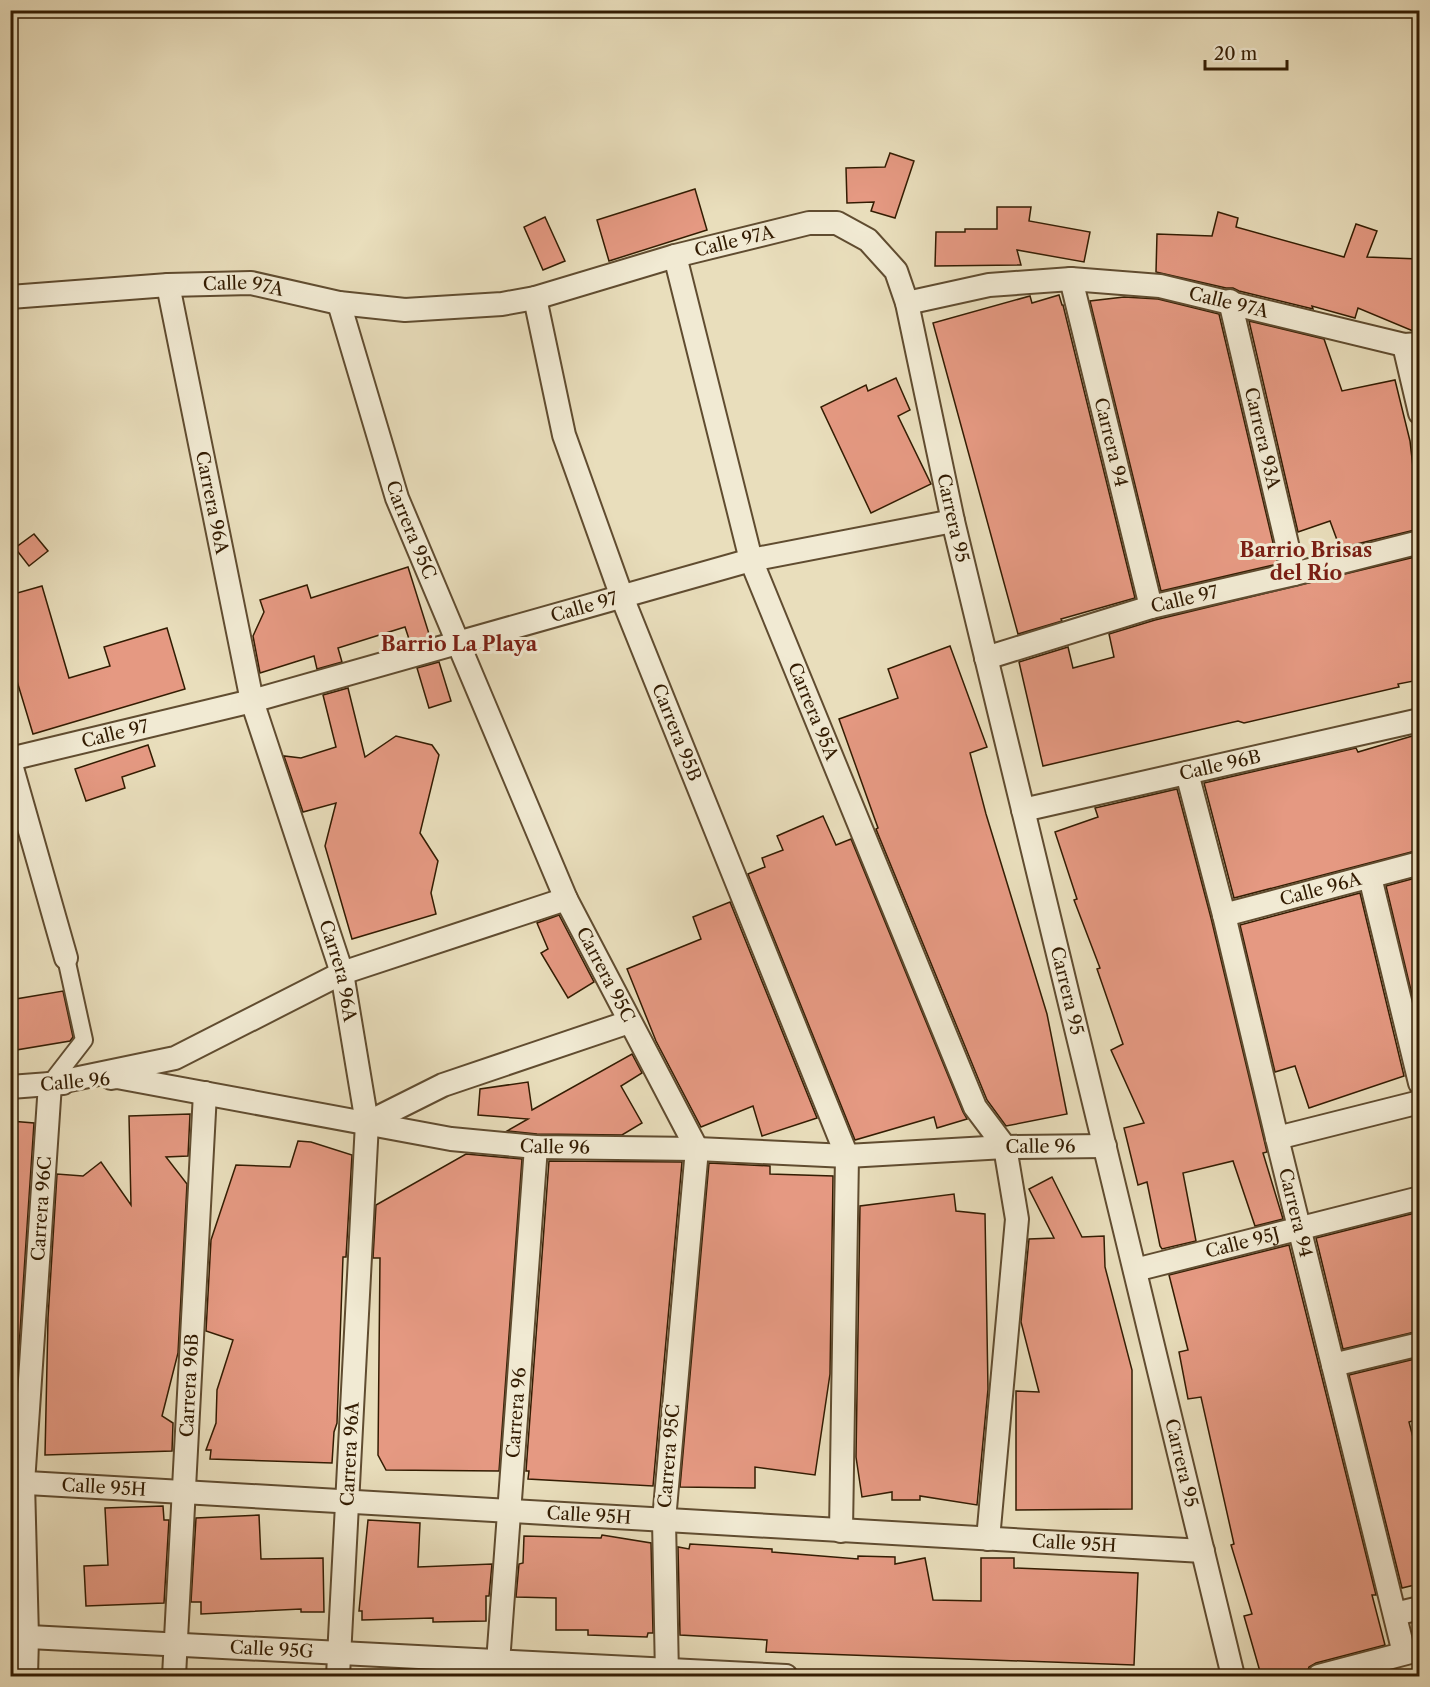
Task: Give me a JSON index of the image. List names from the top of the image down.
{
  "streets": {
    "street": [
      "Calle 97A",
      "Carrera 93A",
      "Carrera 94",
      "Carrera 96A",
      "Carrera 95",
      "Carrera 95C",
      "Calle 97",
      "Carrera 95A",
      "Carrera 95B",
      "Calle 96B",
      "Calle 96A",
      "Calle 96",
      "Carrera 96C",
      "Calle 95J",
      "Carrera 96B",
      "Carrera 96",
      "Calle 95H",
      "Calle 95G"
    ]
  },
  "crossings": [
    ["Calle 97A", "Carrera 93A"],
    ["Calle 97A", "Carrera 94"],
    ["Calle 97A", "Carrera 96A"],
    ["Calle 97A", "Carrera 95"],
    ["Calle 97A", "Carrera 95C"],
    ["Calle 97A", "Carrera 95A"],
    ["Calle 97A", "Carrera 95B"],
    ["Carrera 93A", "Calle 97"],
    ["Carrera 94", "Calle 97"],
    ["Carrera 94", "Calle 96B"],
    ["Carrera 94", "Calle 96A"],
    ["Carrera 94", "Calle 95J"],
    ["Carrera 96A", "Calle 97"],
    ["Carrera 96A", "Calle 96"],
    ["Carrera 96A", "Calle 95H"],
    ["Carrera 96A", "Calle 95G"],
    ["Carrera 95", "Calle 97"],
    ["Carrera 95", "Calle 96B"],
    ["Carrera 95", "Calle 96"],
    ["Carrera 95", "Calle 95J"],
    ["Carrera 95", "Calle 95H"],
    ["Carrera 95C", "Calle 97"],
    ["Carrera 95C", "Calle 96"],
    ["Carrera 95C", "Calle 95H"],
    ["Carrera 95C", "Calle 95G"],
    ["Calle 97", "Carrera 95A"],
    ["Calle 97", "Carrera 95B"],
    ["Carrera 95A", "Calle 96"],
    ["Carrera 95B", "Calle 96"],
    ["Calle 96", "Carrera 96C"],
    ["Calle 96", "Carrera 96B"],
    ["Calle 96", "Carrera 96"],
    ["Carrera 96C", "Calle 95H"],
    ["Carrera 96C", "Calle 95G"],
    ["Carrera 96B", "Calle 95H"],
    ["Carrera 96B", "Calle 95G"],
    ["Carrera 96", "Calle 95H"],
    ["Carrera 96", "Calle 95G"]
  ],
  "districts": ["Barrio Brisas del Río", "Barrio La Playa"],
  "scale_bar": "20 m"
}
